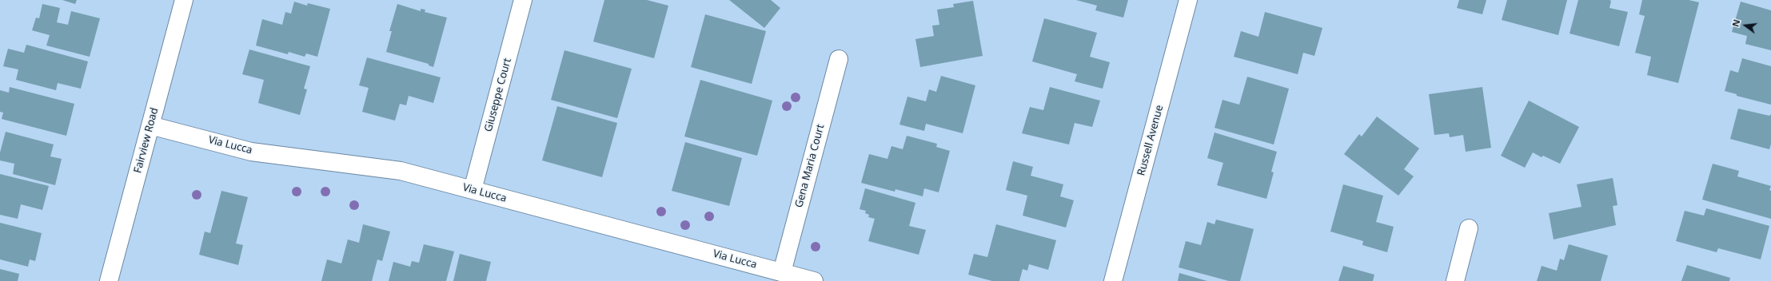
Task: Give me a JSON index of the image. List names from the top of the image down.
{
  "streets": {
    "street": [
      "Giuseppe Court",
      "Fairview Road",
      "Russell Avenue",
      "Via Lucca",
      "Gena Maria Court"
    ]
  },
  "crossings": [
    ["Giuseppe Court", "Via Lucca"],
    ["Fairview Road", "Via Lucca"],
    ["Via Lucca", "Gena Maria Court"]
  ],
  "north": "left"
}
